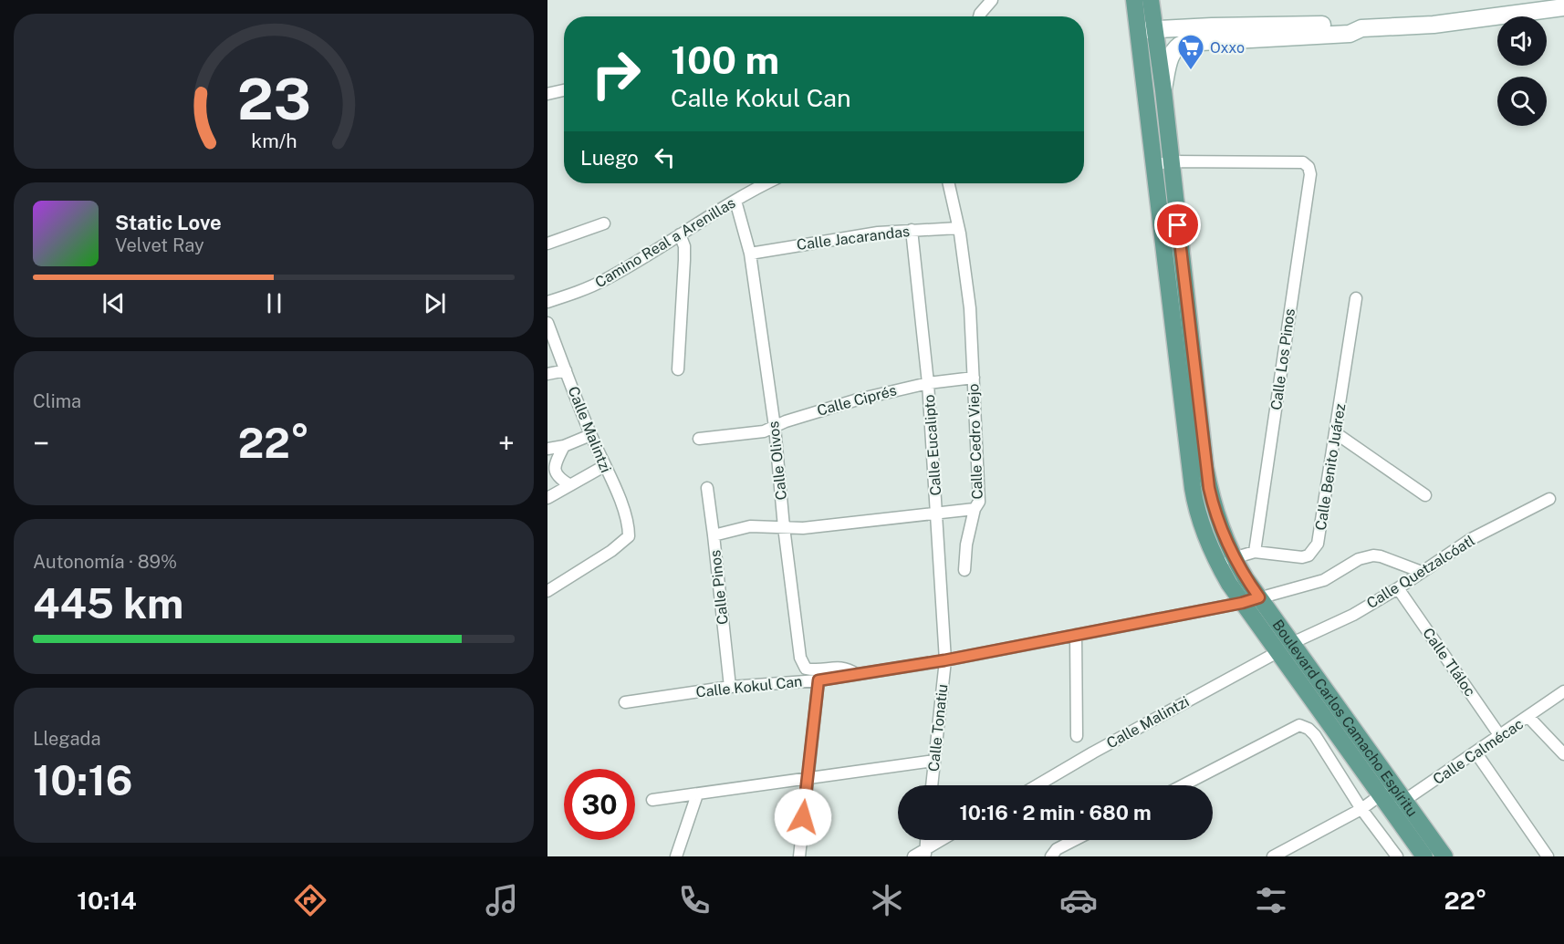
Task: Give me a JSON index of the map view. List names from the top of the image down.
{
  "streets": {
    "main road": ["Boulevard Carlos Camacho Espíritu"],
    "street": [
      "Calle Jacarandas",
      "Camino Real a Arenillas",
      "Calle Los Pinos",
      "Calle Ciprés",
      "Calle Malintzi",
      "Calle Cedro Viejo",
      "Calle Eucalipto",
      "Calle Olivos",
      "Calle Benito Juárez",
      "Calle Quetzalcóatl",
      "Calle Pinos",
      "Calle Tláloc",
      "Calle Kokul Can",
      "Calle Tonatiu",
      "Calle Calmécac"
    ]
  },
  "crossings": [
    ["Calle Jacarandas", "Calle Cedro Viejo"],
    ["Calle Jacarandas", "Calle Eucalipto"],
    ["Calle Jacarandas", "Calle Olivos"],
    ["Camino Real a Arenillas", "Calle Olivos"],
    ["Calle Los Pinos", "Calle Benito Juárez"],
    ["Calle Los Pinos", "Boulevard Carlos Camacho Espíritu"],
    ["Calle Ciprés", "Calle Cedro Viejo"],
    ["Calle Ciprés", "Calle Eucalipto"],
    ["Calle Ciprés", "Calle Olivos"],
    ["Calle Malintzi", "Boulevard Carlos Camacho Espíritu"],
    ["Calle Cedro Viejo", "Calle Eucalipto"],
    ["Calle Cedro Viejo", "Calle Olivos"],
    ["Calle Cedro Viejo", "Calle Pinos"],
    ["Calle Eucalipto", "Calle Kokul Can"],
    ["Calle Eucalipto", "Calle Tonatiu"],
    ["Calle Olivos", "Calle Kokul Can"],
    ["Calle Benito Juárez", "Boulevard Carlos Camacho Espíritu"],
    ["Calle Quetzalcóatl", "Calle Tláloc"],
    ["Calle Quetzalcóatl", "Calle Kokul Can"],
    ["Calle Quetzalcóatl", "Boulevard Carlos Camacho Espíritu"],
    ["Calle Pinos", "Calle Kokul Can"],
    ["Calle Tláloc", "Calle Calmécac"],
    ["Calle Kokul Can", "Boulevard Carlos Camacho Espíritu"],
    ["Calle Kokul Can", "Calle Tonatiu"],
    ["Boulevard Carlos Camacho Espíritu", "Calle Calmécac"]
  ],
  "places": {
    "supermarket": ["Oxxo"]
  },
  "page": {
    "turn": ["100 m", "Calle Kokul Can"],
    "then": "Luego",
    "song": ["Static Love", "Velvet Ray"],
    "tile": [
      "Clima",
      ["Autonomía · 89%", "445 km"],
      ["Llegada", "10:16"]
    ],
    "heat": ["−", "22°", "+"],
    "limit": "30",
    "trip": "10:16 · 2 min · 680 m",
    "tabs": ["10:14", "22°"],
    "gauge": ["23", "km/h"]
  }
}
